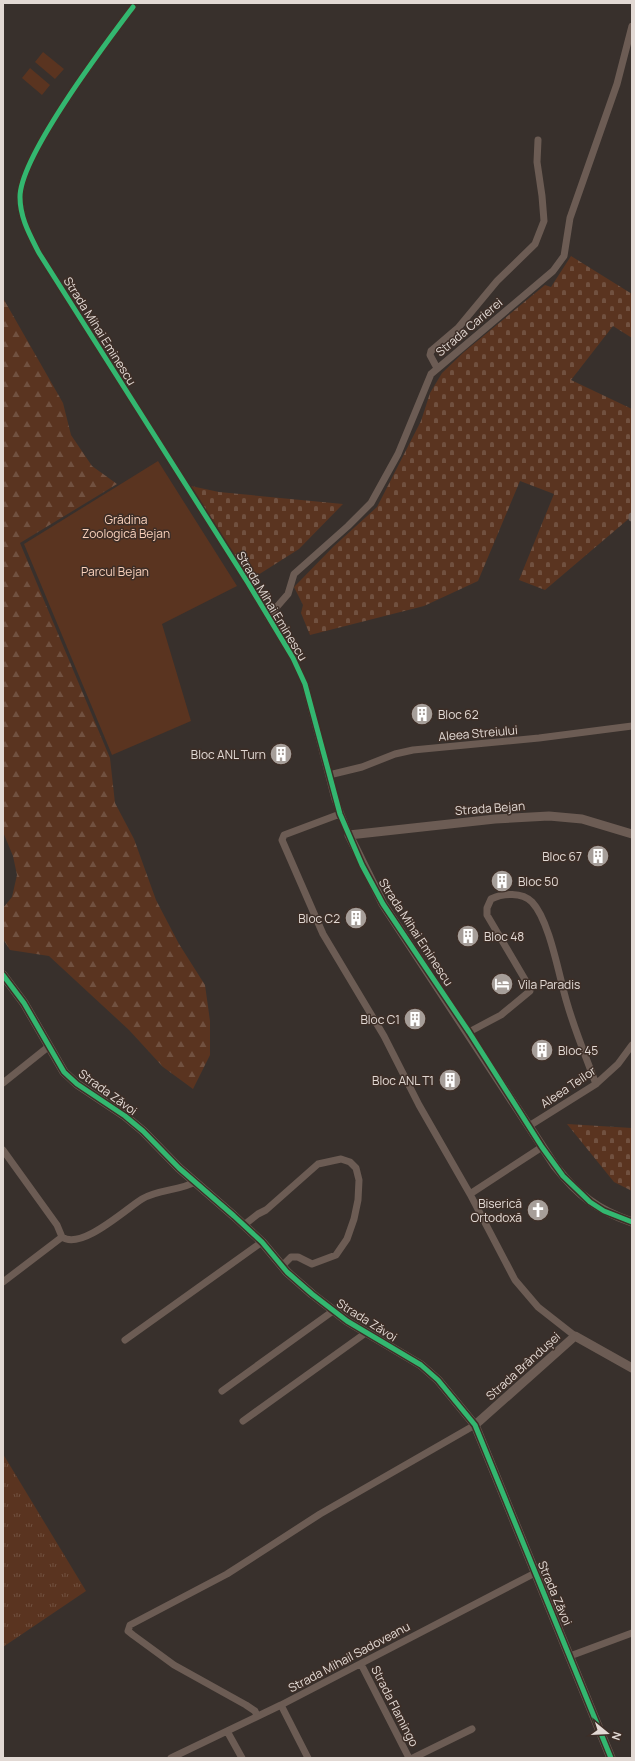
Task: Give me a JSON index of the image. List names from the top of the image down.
{
  "streets": {
    "street": [
      "Strada Carierei",
      "Strada Mihai Eminescu",
      "Aleea Streiului",
      "Strada Bejan",
      "Aleea Teilor",
      "Strada Zăvoi",
      "Strada Brândușei",
      "Strada Mihail Sadoveanu",
      "Strada Flamingo"
    ]
  },
  "crossings": [
    ["Strada Carierei", "Strada Mihai Eminescu"],
    ["Strada Mihai Eminescu", "Aleea Streiului"],
    ["Strada Mihai Eminescu", "Strada Bejan"],
    ["Strada Mihai Eminescu", "Aleea Teilor"],
    ["Strada Zăvoi", "Strada Brândușei"],
    ["Strada Zăvoi", "Strada Mihail Sadoveanu"],
    ["Strada Mihail Sadoveanu", "Strada Flamingo"]
  ],
  "parks": ["Grădina Zoologică Bejan", "Parcul Bejan"],
  "places": {
    "building": [
      "Bloc 62",
      "Bloc ANL Turn",
      "Bloc 67",
      "Bloc 50",
      "Bloc C2",
      "Bloc 48",
      "Bloc C1",
      "Bloc 45",
      "Bloc ANL T1"
    ],
    "hotel": ["Vila Paradis"],
    "church": ["Biserică Ortodoxă"]
  },
  "north": "right"
}
